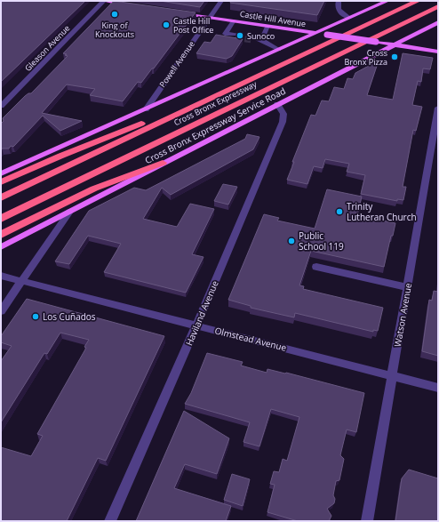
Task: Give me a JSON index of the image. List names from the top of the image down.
{
  "streets": {
    "highway": ["Cross Bronx Expressway"],
    "main road": ["Castle Hill Avenue", "Cross Bronx Expressway Service Road"],
    "street": [
      "Gleason Avenue",
      "Powell Avenue",
      "Haviland Avenue",
      "Watson Avenue",
      "Olmstead Avenue"
    ]
  },
  "crossings": [
    ["Castle Hill Avenue", "Powell Avenue"],
    ["Castle Hill Avenue", "Cross Bronx Expressway Service Road"],
    ["Cross Bronx Expressway Service Road", "Haviland Avenue"],
    ["Haviland Avenue", "Olmstead Avenue"],
    ["Watson Avenue", "Olmstead Avenue"]
  ],
  "places": [
    "King of Knockouts",
    "Castle Hill Post Office",
    "Sunoco",
    "Cross Bronx Pizza",
    "Trinity Lutheran Church",
    "Public School 119",
    "Los Cuñados"
  ]
}
